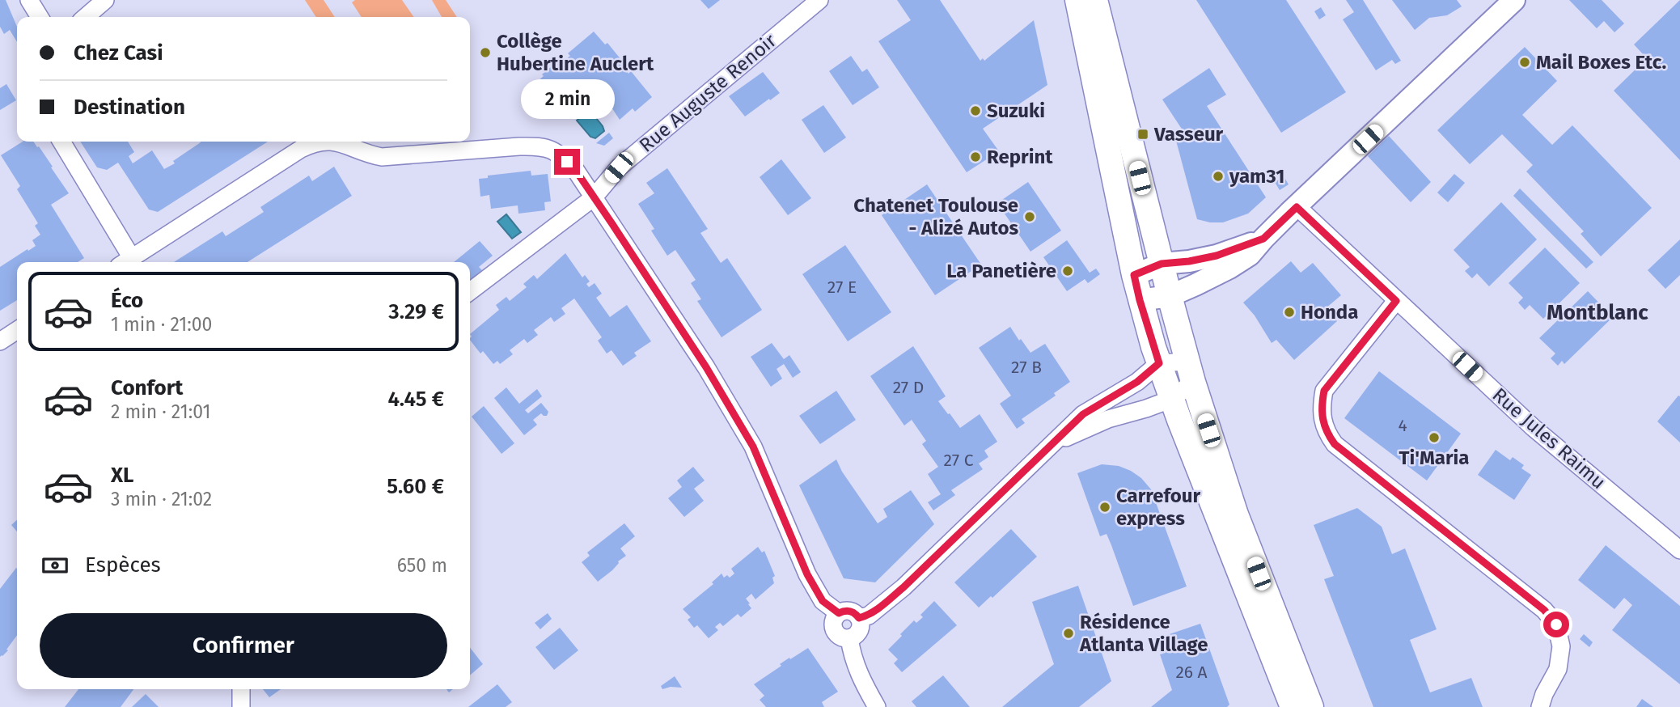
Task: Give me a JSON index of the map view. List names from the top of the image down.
{
  "streets": {
    "street": ["Rue Auguste Renoir", "Rue Jules Raimu"]
  },
  "districts": ["Montblanc"],
  "places": {
    "other": [
      "Collège Hubertine Auclert",
      "Mail Boxes Etc.",
      "Suzuki",
      "Reprint",
      "yam31",
      "Chatenet Toulouse - Alizé Autos",
      "La Panetière",
      "Honda",
      "Ti'Maria",
      "Carrefour express",
      "Résidence Atlanta Village"
    ],
    "transit": ["Vasseur"]
  },
  "house_numbers": [
    "27 E",
    "27 B",
    "27 D",
    "4",
    "27 C",
    "26 A"
  ],
  "page": {
    "banner": ["Chez Casi", "Destination"],
    "bubble": "2 min",
    "list": [
      {
        "name": "Éco",
        "note": "1 min · 21:00",
        "value": "3.29 €"
      },
      {
        "name": "Confort",
        "note": "2 min · 21:01",
        "value": "4.45 €"
      },
      {
        "name": "XL",
        "note": "3 min · 21:02",
        "value": "5.60 €"
      }
    ],
    "pay": ["Espèces", "650 m"],
    "buttons": "Confirmer"
  }
}
